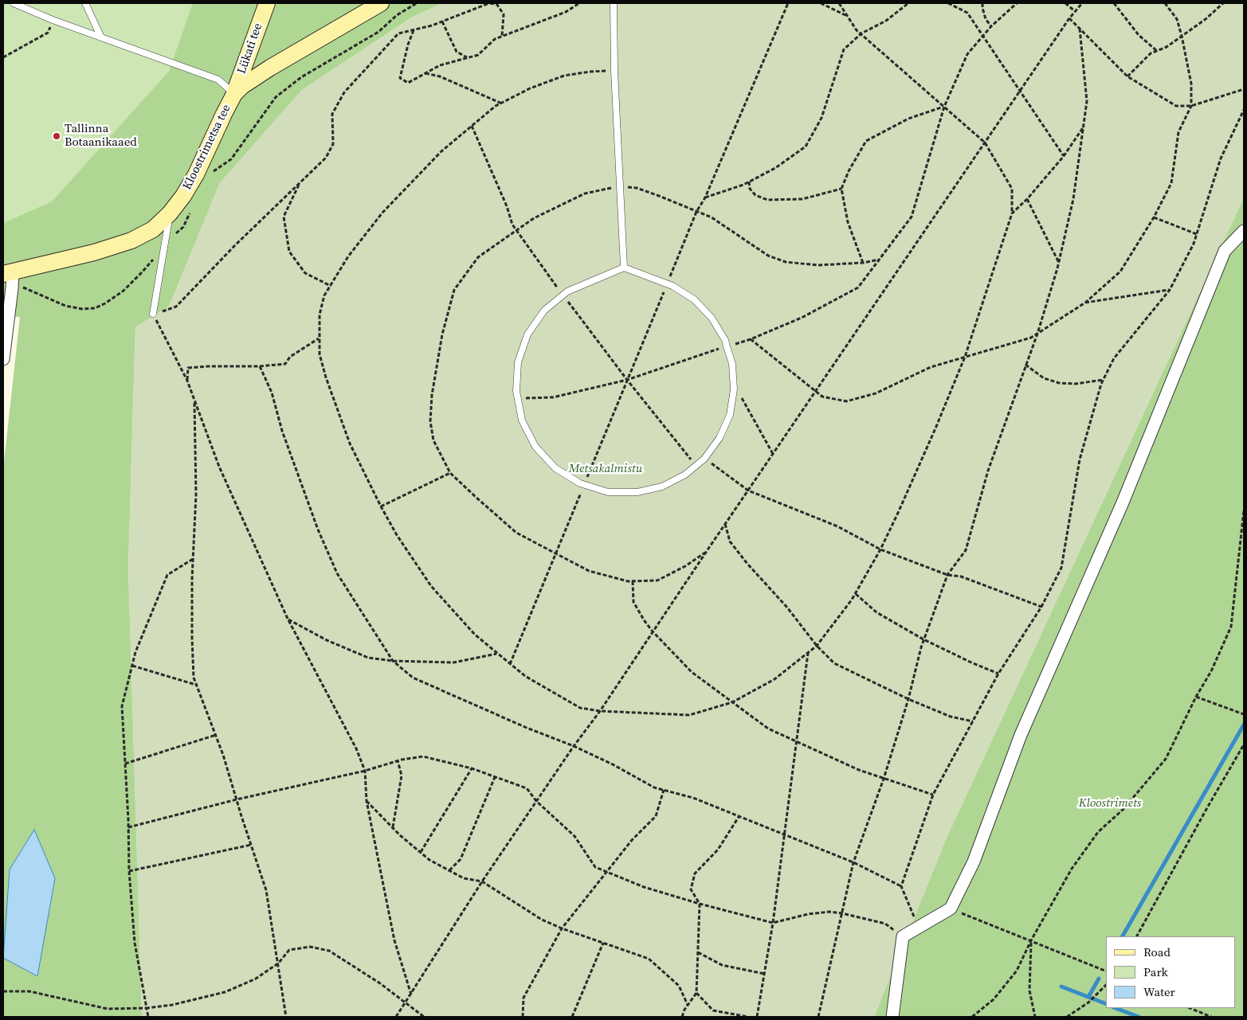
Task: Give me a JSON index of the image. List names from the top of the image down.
{
  "streets": {
    "main road": ["Lükati tee", "Kloostrimetsa tee"]
  },
  "crossings": [
    ["Lükati tee", "Kloostrimetsa tee"]
  ],
  "parks": ["Metsakalmistu", "Kloostrimets"],
  "places": ["Tallinna Botaanikaaed"],
  "legend": ["Road", "Park", "Water"]
}
